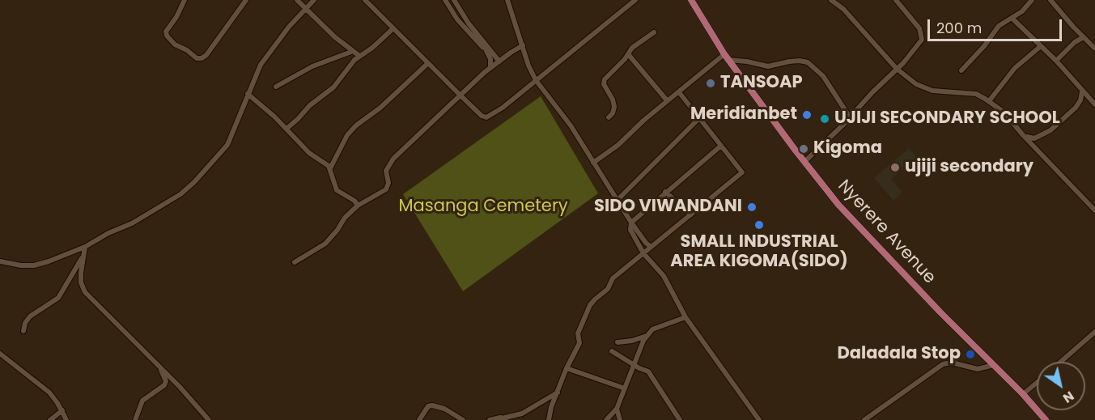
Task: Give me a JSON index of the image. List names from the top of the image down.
{
  "streets": {
    "main road": ["Nyerere Avenue"]
  },
  "parks": ["Masanga Cemetery"],
  "places": [
    "TANSOAP",
    "Meridianbet",
    "UJIJI SECONDARY SCHOOL",
    "Kigoma",
    "ujiji secondary",
    "SIDO VIWANDANI",
    "SMALL INDUSTRIAL AREA KIGOMA(SIDO)",
    "Daladala Stop"
  ],
  "scale_bar": "200 m",
  "north": "bottom right"
}
